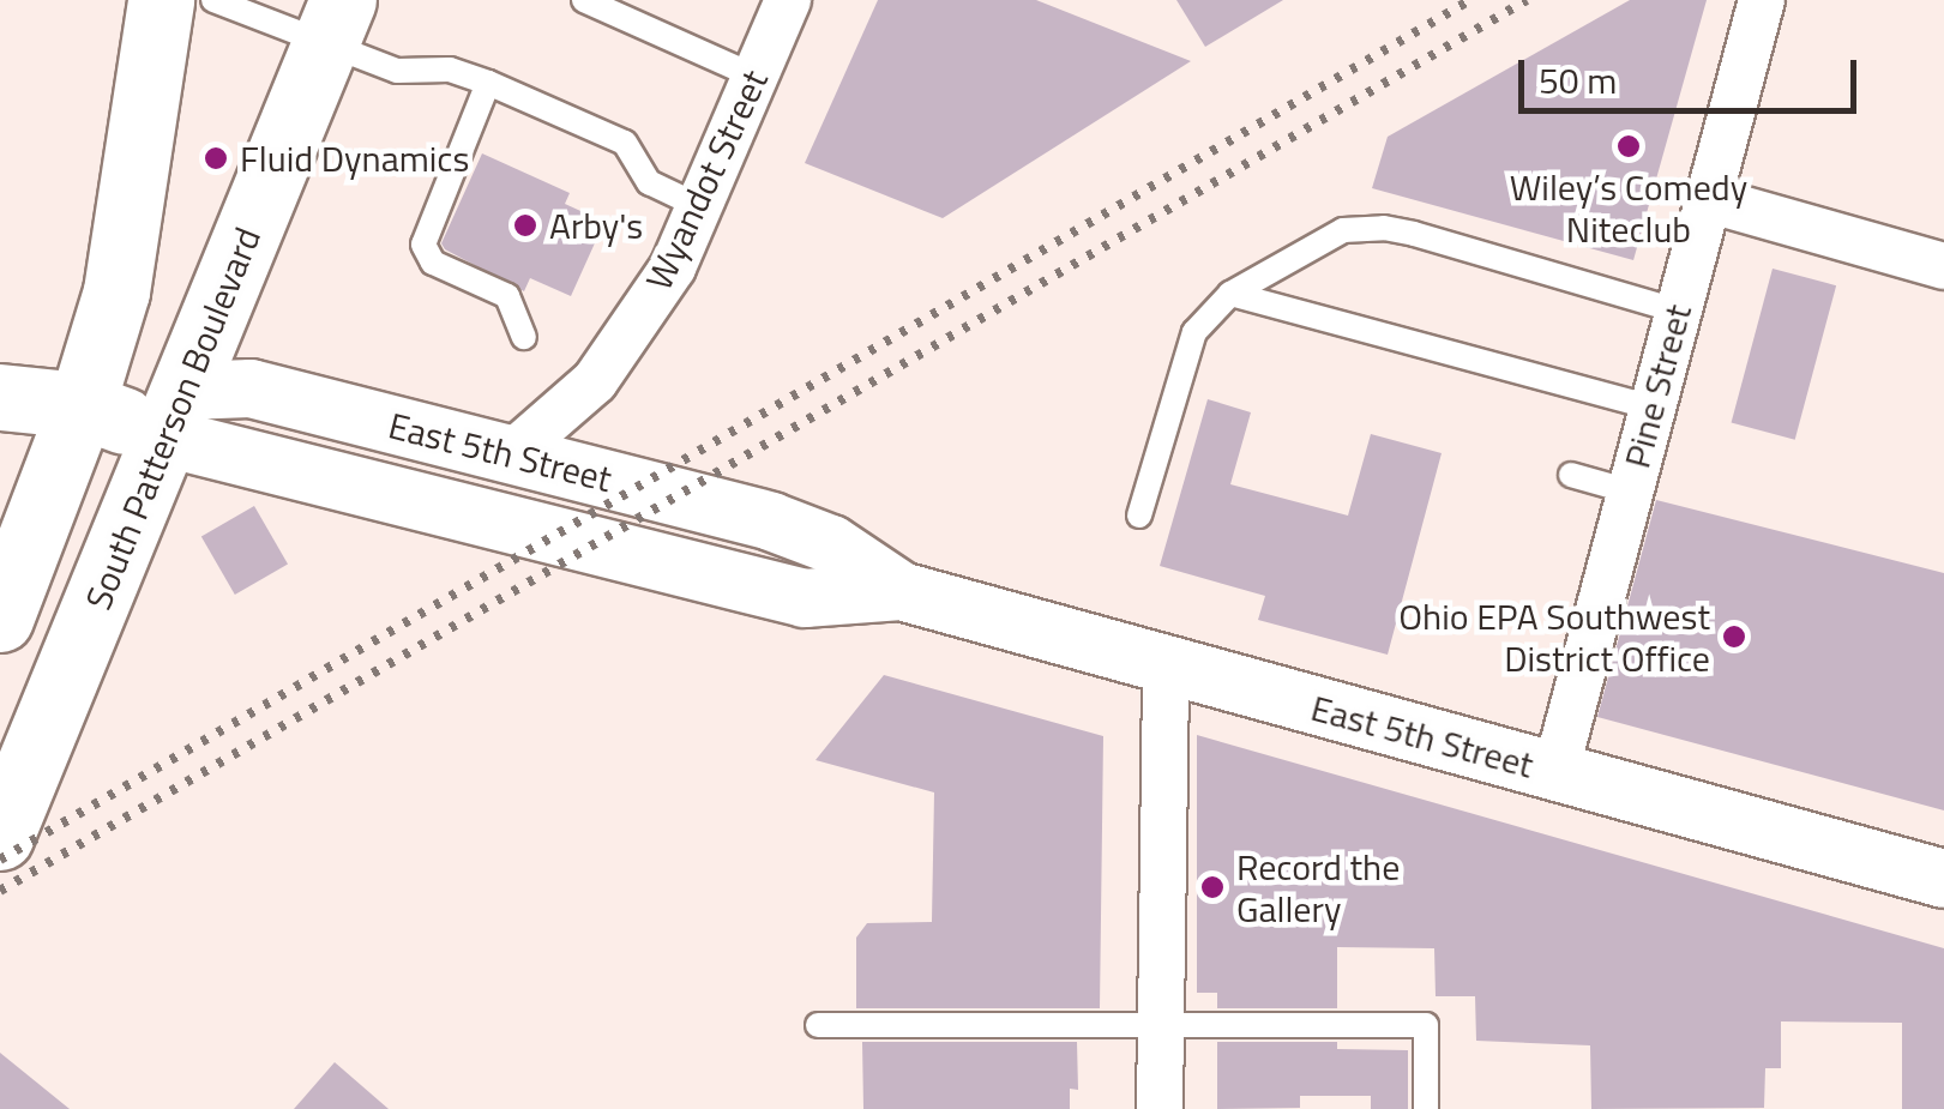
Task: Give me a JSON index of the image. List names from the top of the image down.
{
  "streets": {
    "main road": ["South Patterson Boulevard", "East 5th Street"],
    "street": ["Wyandot Street", "Pine Street"]
  },
  "crossings": [
    ["Wyandot Street", "East 5th Street"],
    ["Pine Street", "East 5th Street"],
    ["South Patterson Boulevard", "East 5th Street"]
  ],
  "places": [
    "Wiley’s Comedy Niteclub",
    "Fluid Dynamics",
    "Arby's",
    "Ohio EPA Southwest District Office",
    "Record the Gallery"
  ],
  "scale_bar": "50 m"
}
